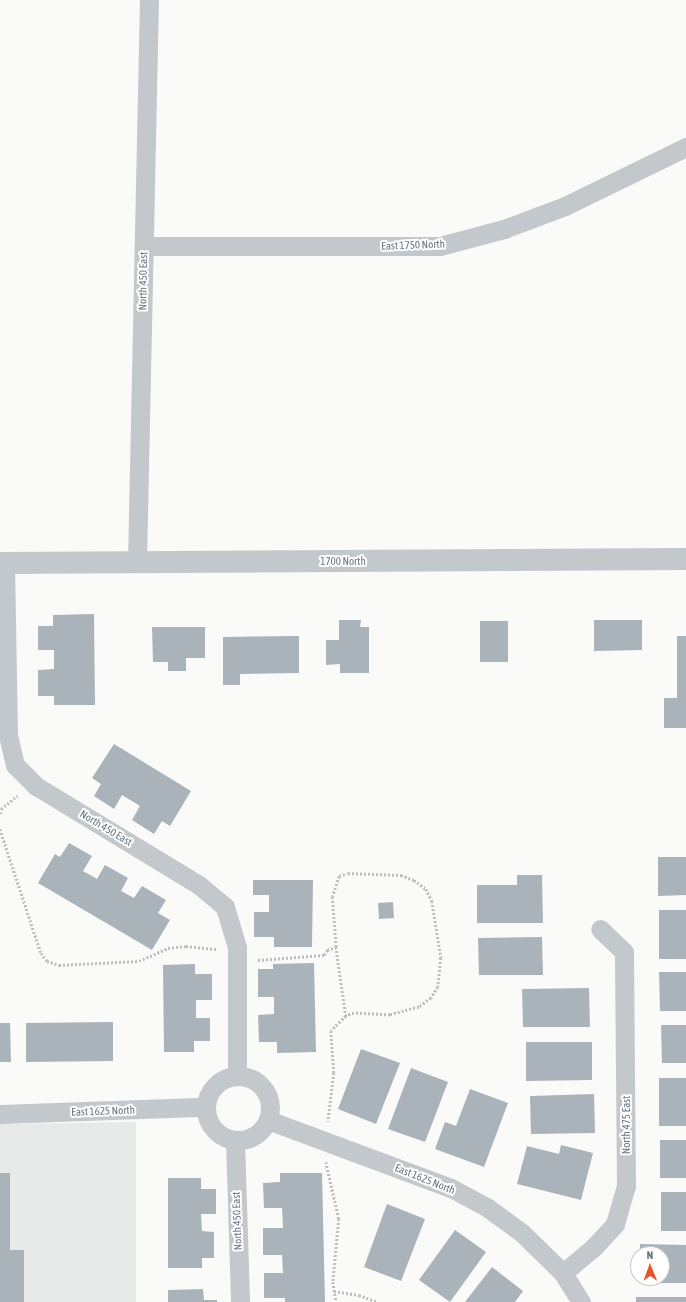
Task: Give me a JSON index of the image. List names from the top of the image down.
{
  "streets": {
    "street": [
      "East 1750 North",
      "North 450 East",
      "1700 North",
      "East 1625 North",
      "North 475 East"
    ]
  },
  "crossings": [
    ["East 1750 North", "North 450 East"],
    ["North 450 East", "1700 North"],
    ["North 450 East", "East 1625 North"],
    ["East 1625 North", "North 475 East"]
  ],
  "north": "top"
}
